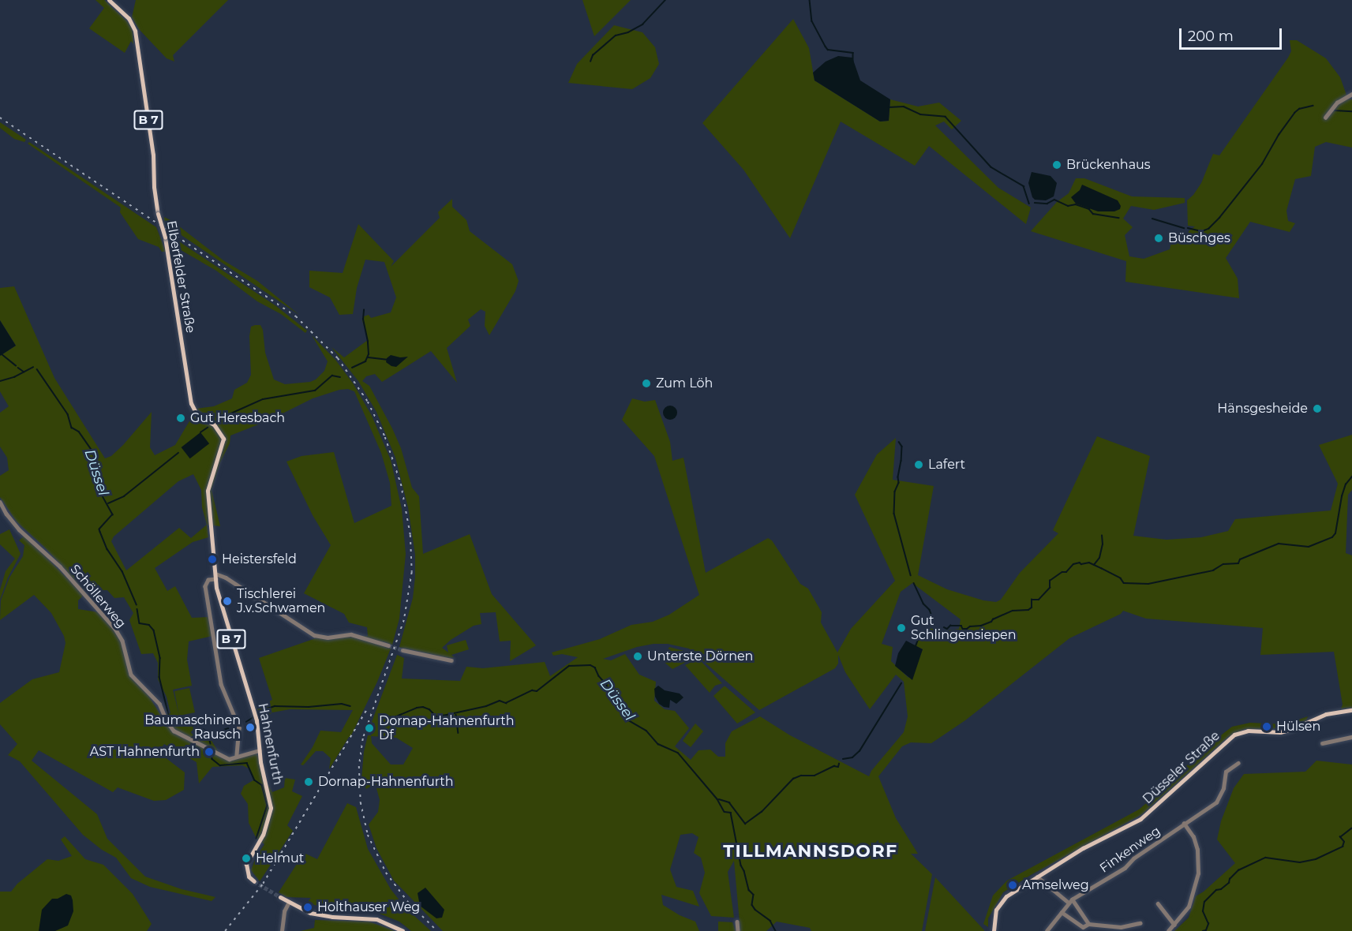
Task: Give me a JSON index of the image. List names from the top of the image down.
{
  "streets": {
    "main road": [
      "B 7",
      "Elberfelder Straße",
      "Hahnenfurth",
      "Düsseler Straße"
    ],
    "street": ["Schöllerweg", "Finkenweg"]
  },
  "crossings": [
    ["Elberfelder Straße", "Hahnenfurth"],
    ["Schöllerweg", "Hahnenfurth"]
  ],
  "districts": ["TILLMANNSDORF"],
  "water": ["Düssel"],
  "places": [
    "Brückenhaus",
    "Büschges",
    "Zum Löh",
    "Hänsgesheide",
    "Gut Heresbach",
    "Lafert",
    "Heistersfeld",
    "Tischlerei J.v.Schwamen",
    "Gut Schlingensiepen",
    "Unterste Dörnen",
    "Hülsen",
    "Baumaschinen Rausch",
    "Dornap-Hahnenfurth Df",
    "AST Hahnenfurth",
    "Dornap-Hahnenfurth",
    "Helmut",
    "Amselweg",
    "Holthauser Weg"
  ],
  "scale_bar": "200 m"
}
